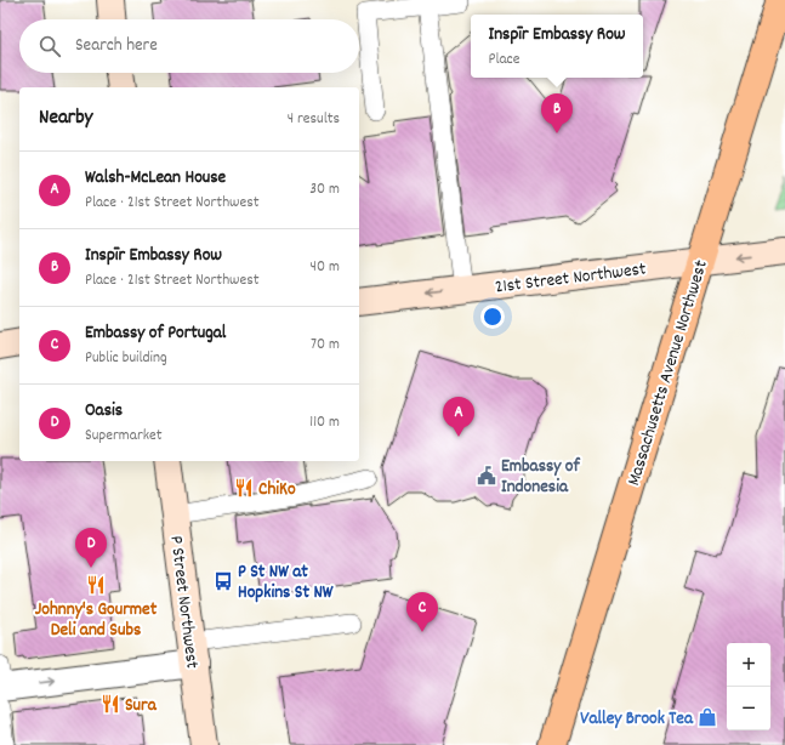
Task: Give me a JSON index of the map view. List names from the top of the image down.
{
  "streets": {
    "main road": ["Massachusetts Avenue Northwest"],
    "street": ["21st Street Northwest", "P Street Northwest"]
  },
  "crossings": [
    ["21st Street Northwest", "Massachusetts Avenue Northwest"]
  ],
  "one_way": ["21st Street Northwest"],
  "places": {
    "public building": ["Embassy of Indonesia"],
    "restaurant": ["ChiKo", "Johnny's Gourmet Deli and Subs", "Sura"],
    "bus stop": ["P St NW at Hopkins St NW"],
    "shop": ["Valley Brook Tea"]
  },
  "page": {
    "popup": ["Inspīr Embassy Row", "Place"],
    "search": "Search here",
    "heading": ["Nearby", "4 results"],
    "pins": [
      "B",
      "A",
      "D",
      "C"
    ],
    "list": [
      {
        "mark": "A",
        "name": "Walsh-McLean House",
        "note": "Place · 21st Street Northwest",
        "value": "30 m"
      },
      {
        "mark": "B",
        "name": "Inspīr Embassy Row",
        "note": "Place · 21st Street Northwest",
        "value": "40 m"
      },
      {
        "mark": "C",
        "name": "Embassy of Portugal",
        "note": "Public building",
        "value": "70 m"
      },
      {
        "mark": "D",
        "name": "Oasis",
        "note": "Supermarket",
        "value": "110 m"
      }
    ],
    "map_buttons": ["+", "−"]
  }
}
